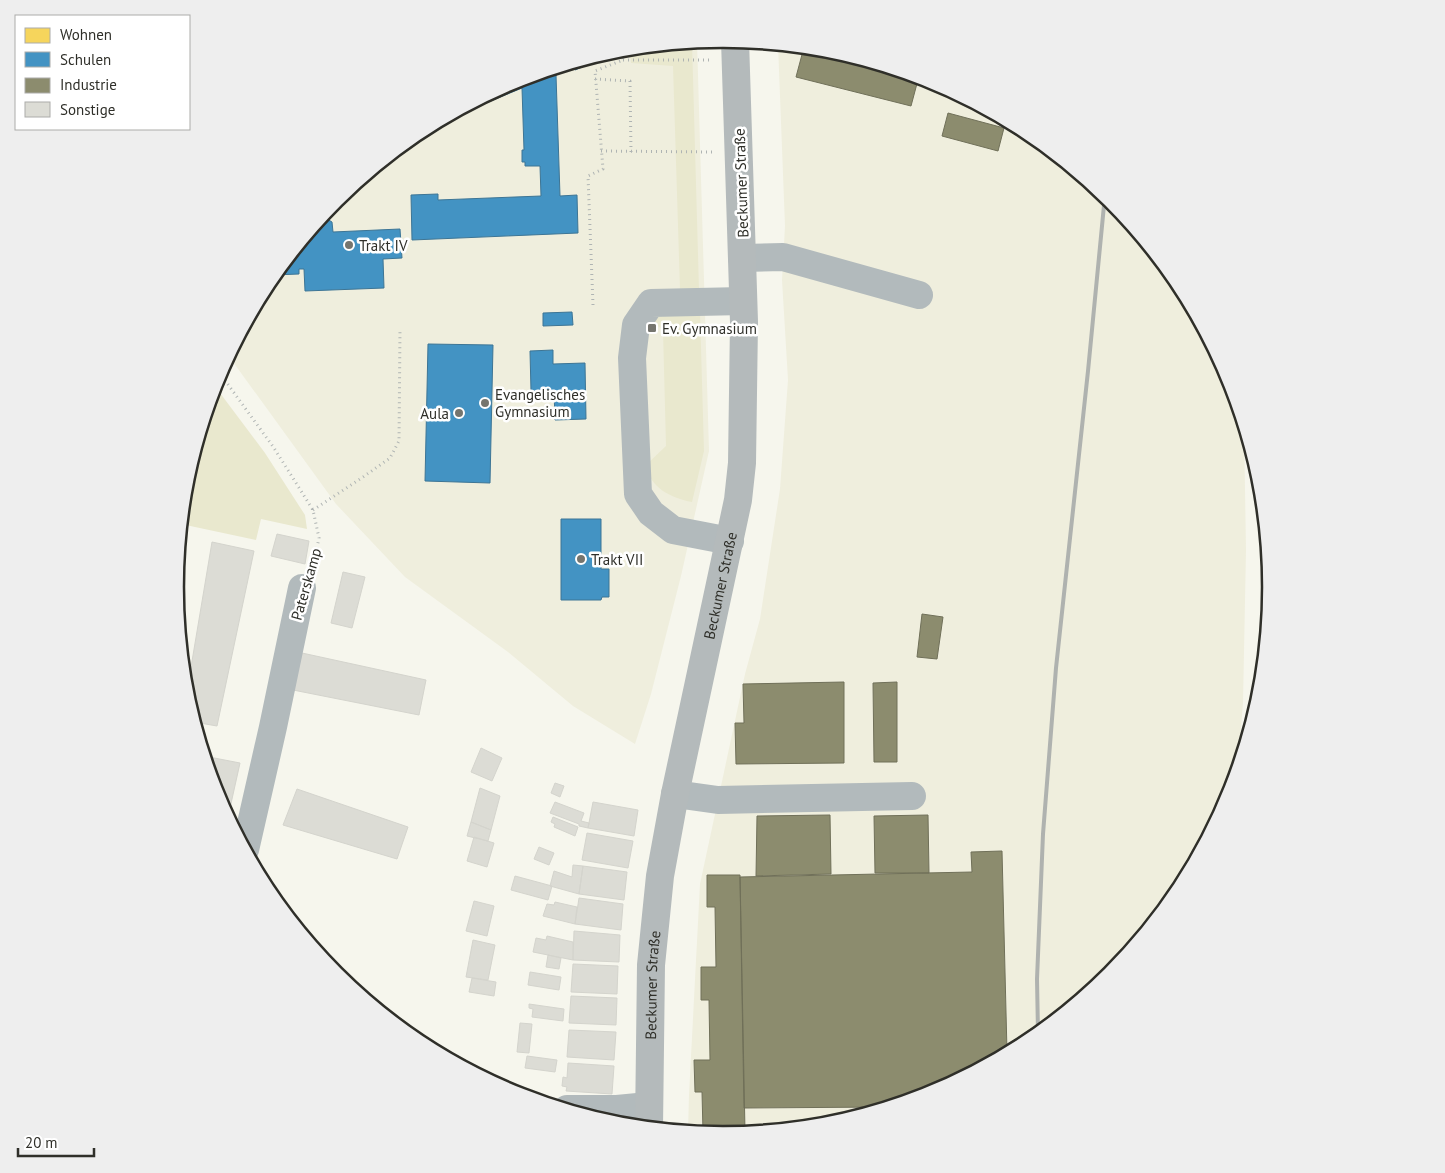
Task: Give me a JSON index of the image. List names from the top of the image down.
{
  "streets": {
    "main road": ["Beckumer Straße"],
    "street": ["Paterskamp"]
  },
  "places": {
    "other": [
      "Trakt IV",
      "Evangelisches Gymnasium",
      "Aula",
      "Trakt VII"
    ],
    "transit": ["Ev. Gymnasium"]
  },
  "legend": [
    "Wohnen",
    "Schulen",
    "Industrie",
    "Sonstige"
  ],
  "scale_bar": "20 m"
}
